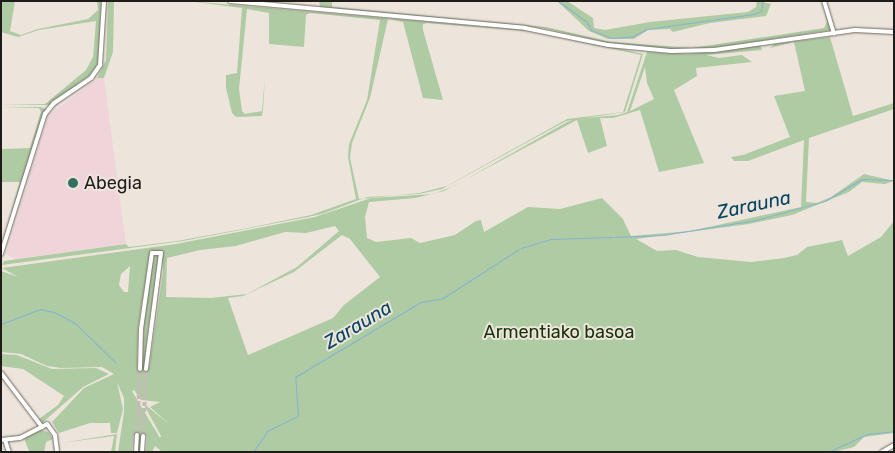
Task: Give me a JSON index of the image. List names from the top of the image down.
{
  "water": ["Zarauna"],
  "parks": ["Armentiako basoa"],
  "places": ["Abegia"]
}
